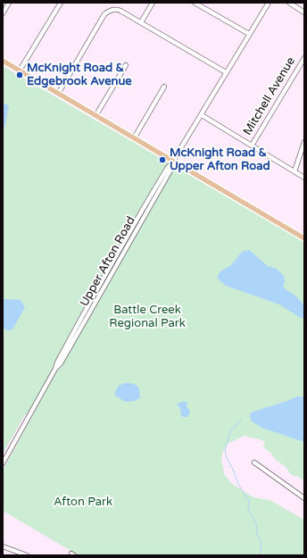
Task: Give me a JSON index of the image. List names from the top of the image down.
{
  "streets": {
    "street": ["Mitchell Avenue", "Upper Afton Road"]
  },
  "parks": ["Battle Creek Regional Park", "Afton Park"],
  "places": ["McKnight Road & Edgebrook Avenue", "McKnight Road & Upper Afton Road"]
}
